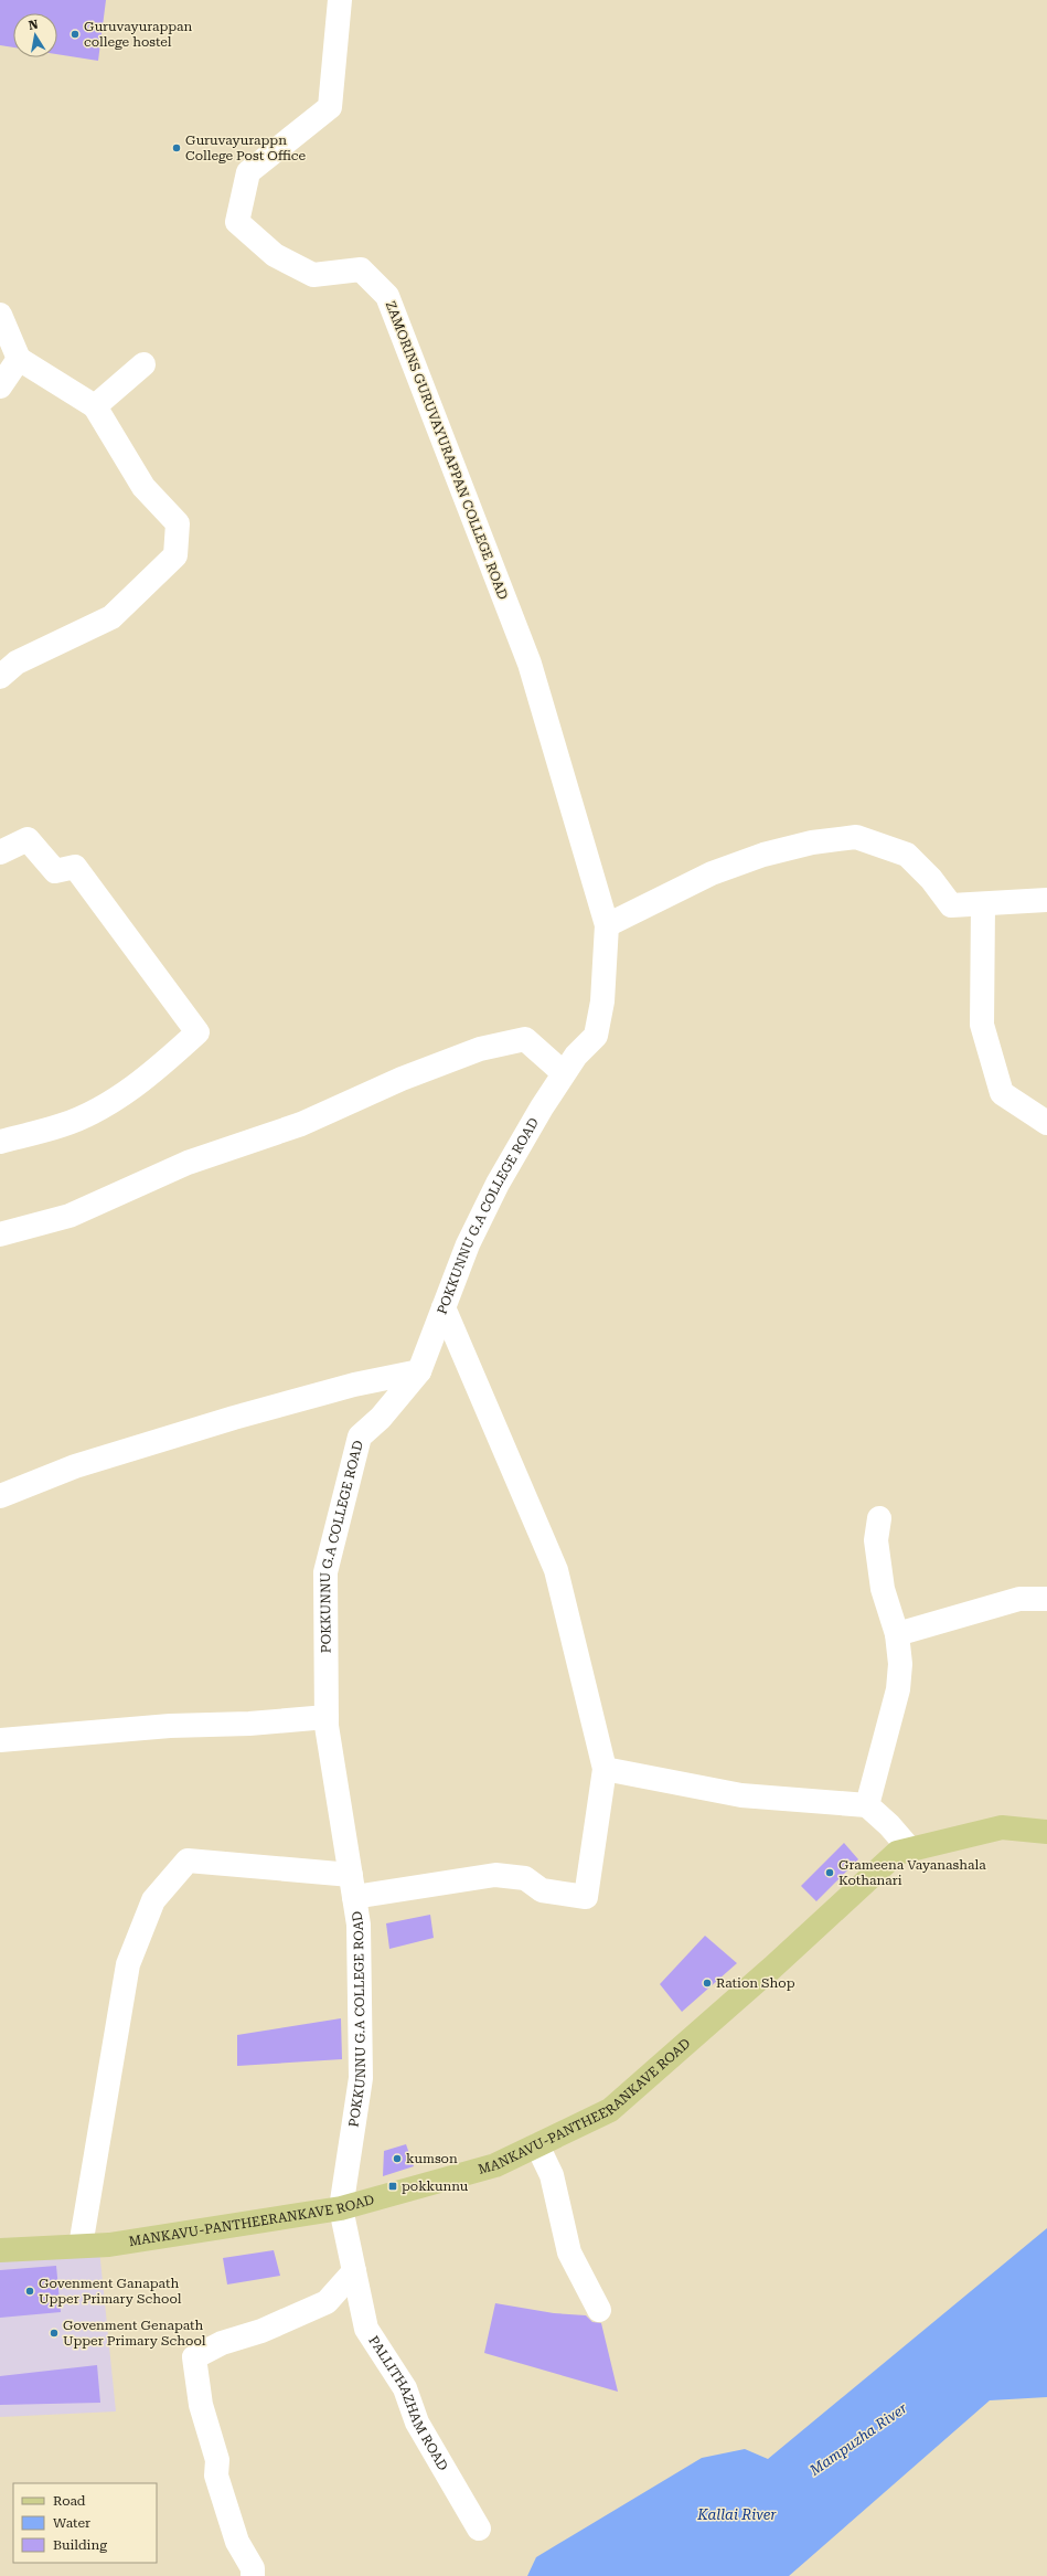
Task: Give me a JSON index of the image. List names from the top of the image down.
{
  "streets": {
    "main road": ["MANKAVU-PANTHEERANKAVE ROAD"],
    "street": ["ZAMORINS GURUVAYURAPPAN COLLEGE ROAD", "POKKUNNU G.A COLLEGE ROAD", "PALLITHAZHAM ROAD"]
  },
  "crossings": [
    ["ZAMORINS GURUVAYURAPPAN COLLEGE ROAD", "POKKUNNU G.A COLLEGE ROAD"],
    ["POKKUNNU G.A COLLEGE ROAD", "MANKAVU-PANTHEERANKAVE ROAD"],
    ["POKKUNNU G.A COLLEGE ROAD", "PALLITHAZHAM ROAD"],
    ["MANKAVU-PANTHEERANKAVE ROAD", "PALLITHAZHAM ROAD"]
  ],
  "water": ["Mampuzha River", "Kallai River"],
  "places": {
    "other": [
      "Guruvayurappan college hostel",
      "Guruvayurappn College Post Office",
      "Grameena Vayanashala Kothanari",
      "Ration Shop",
      "kumson",
      "Govenment Ganapath Upper Primary School",
      "Govenment Genapath Upper Primary School"
    ],
    "transit": ["pokkunnu"]
  },
  "legend": ["Road", "Water", "Building"],
  "north": "top"
}
